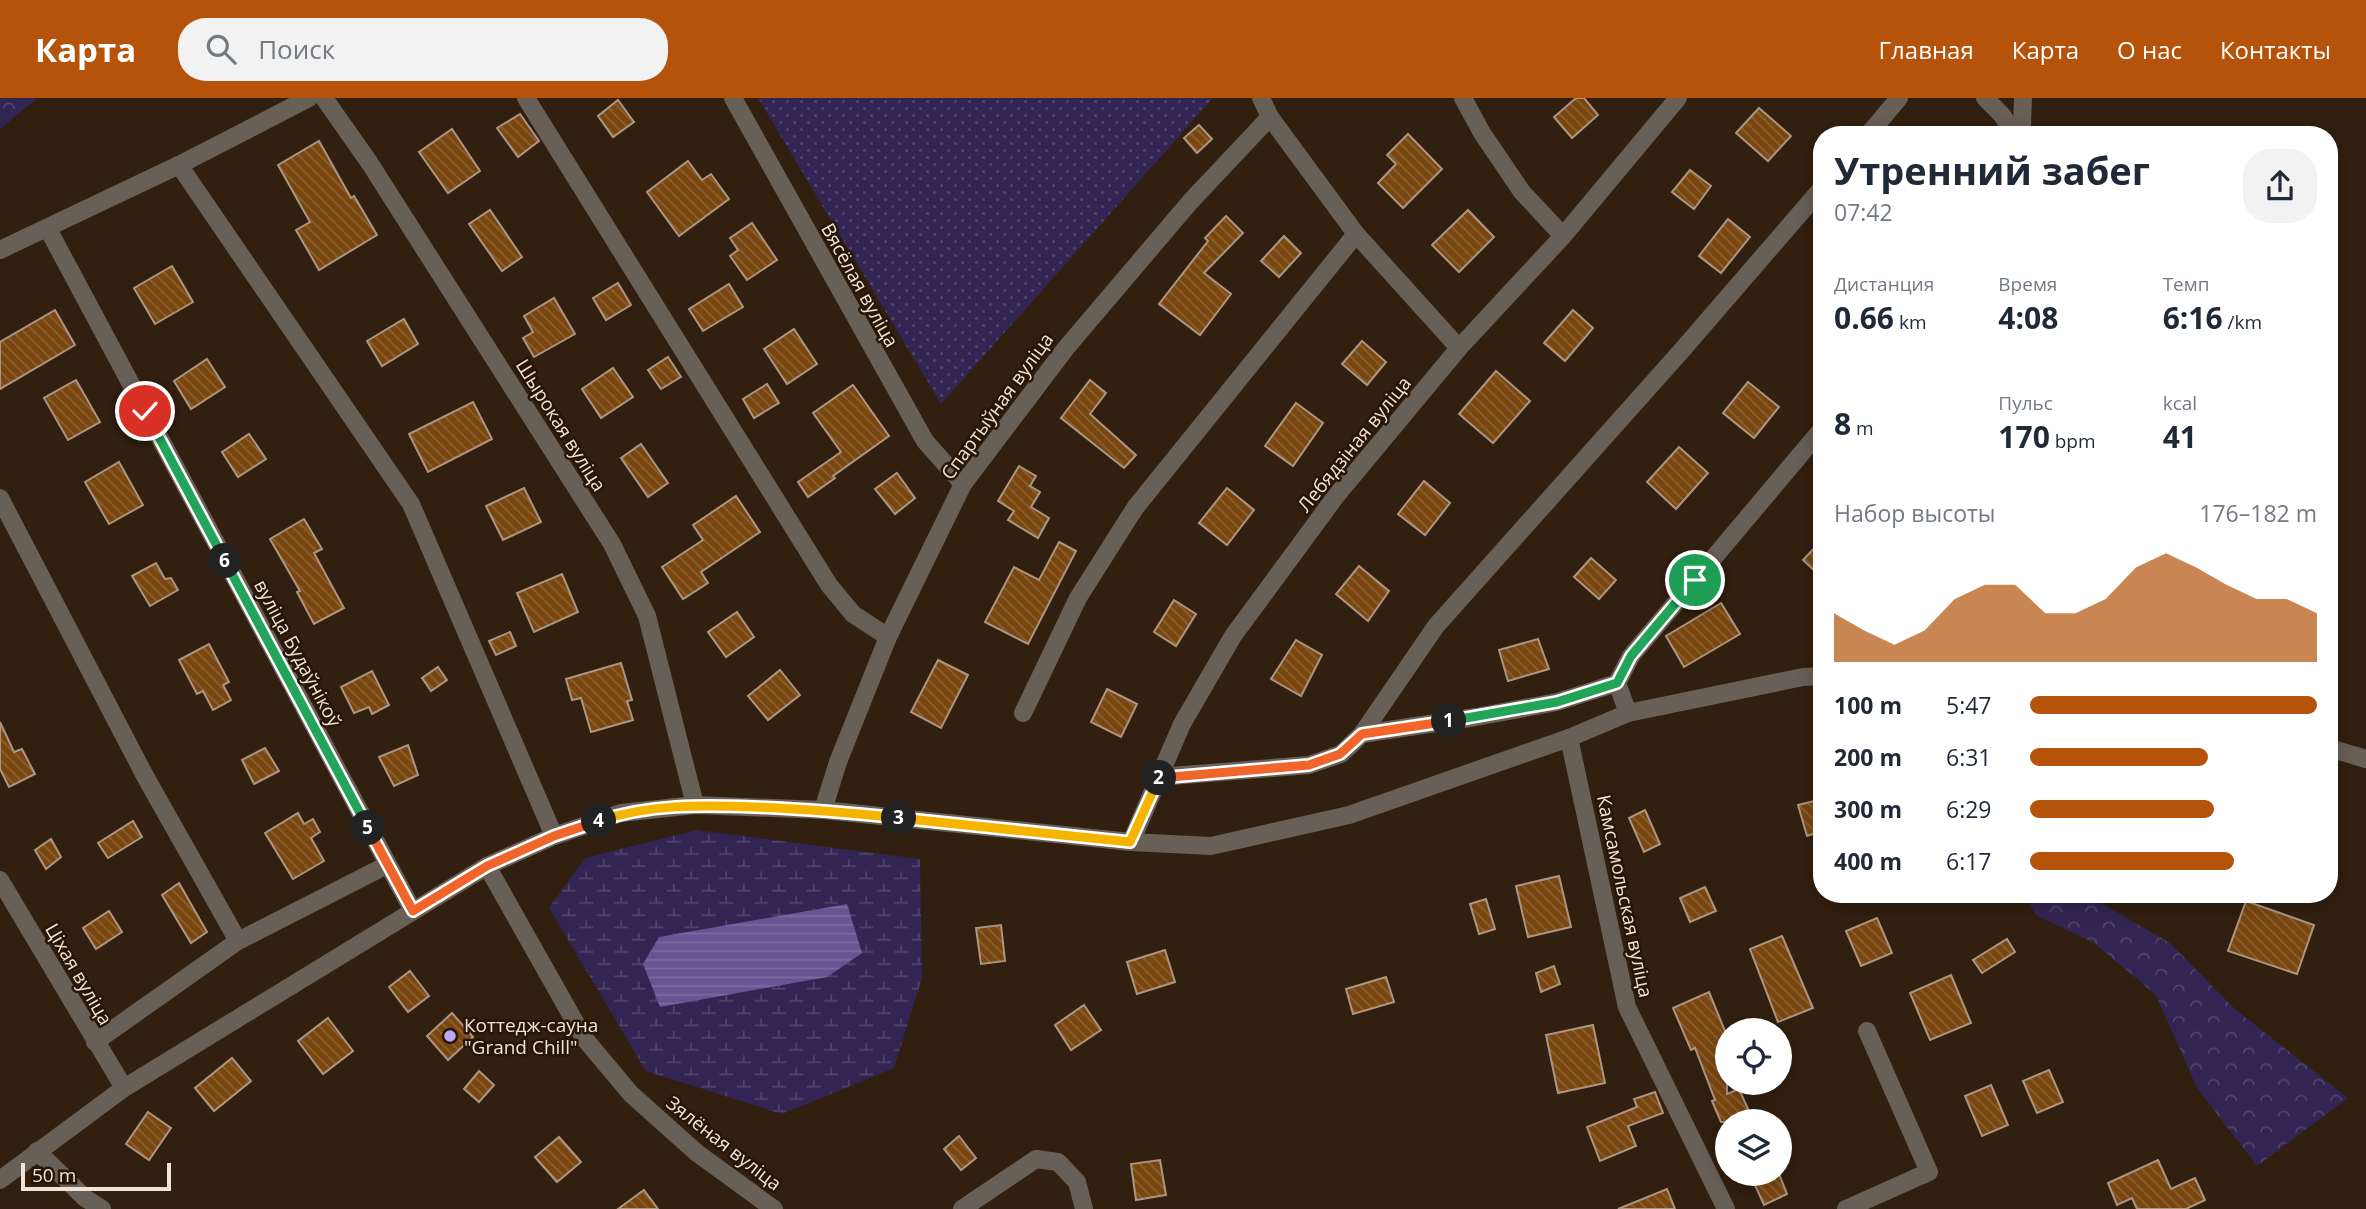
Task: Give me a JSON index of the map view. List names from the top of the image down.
{
  "streets": {
    "street": [
      "Вясёлая вуліца",
      "Спартыўная вуліца",
      "Шырокая вуліца",
      "Лебядзіная вуліца",
      "вуліца Будаўнікоў",
      "Камсамольская вуліца",
      "Ціхая вуліца",
      "Зялёная вуліца"
    ]
  },
  "crossings": [
    ["Вясёлая вуліца", "Спартыўная вуліца"]
  ],
  "places": ["Коттедж-сауна \"Grand Chill\""],
  "scale_bar": "50 m",
  "page": {
    "header": "Карта",
    "search": "Поиск",
    "nav": [
      "Главная",
      "Карта",
      "О нас",
      "Контакты"
    ],
    "heading": ["Утренний забег", "07:42"],
    "stats": [
      ["Дистанция", "0.66 km"],
      ["Время", "4:08"],
      ["Темп", "6:16 /km"],
      ["8 m"],
      ["Пульс", "170 bpm"],
      ["kcal", "41"]
    ],
    "chart": ["Набор высоты", "176–182 m"],
    "pins": [
      "6",
      "1",
      "2",
      "3",
      "4",
      "5"
    ],
    "list": [
      {
        "name": "100 m",
        "note": "5:47"
      },
      {
        "name": "200 m",
        "note": "6:31"
      },
      {
        "name": "300 m",
        "note": "6:29"
      },
      {
        "name": "400 m",
        "note": "6:17"
      }
    ],
    "scale": "50 m"
  }
}
